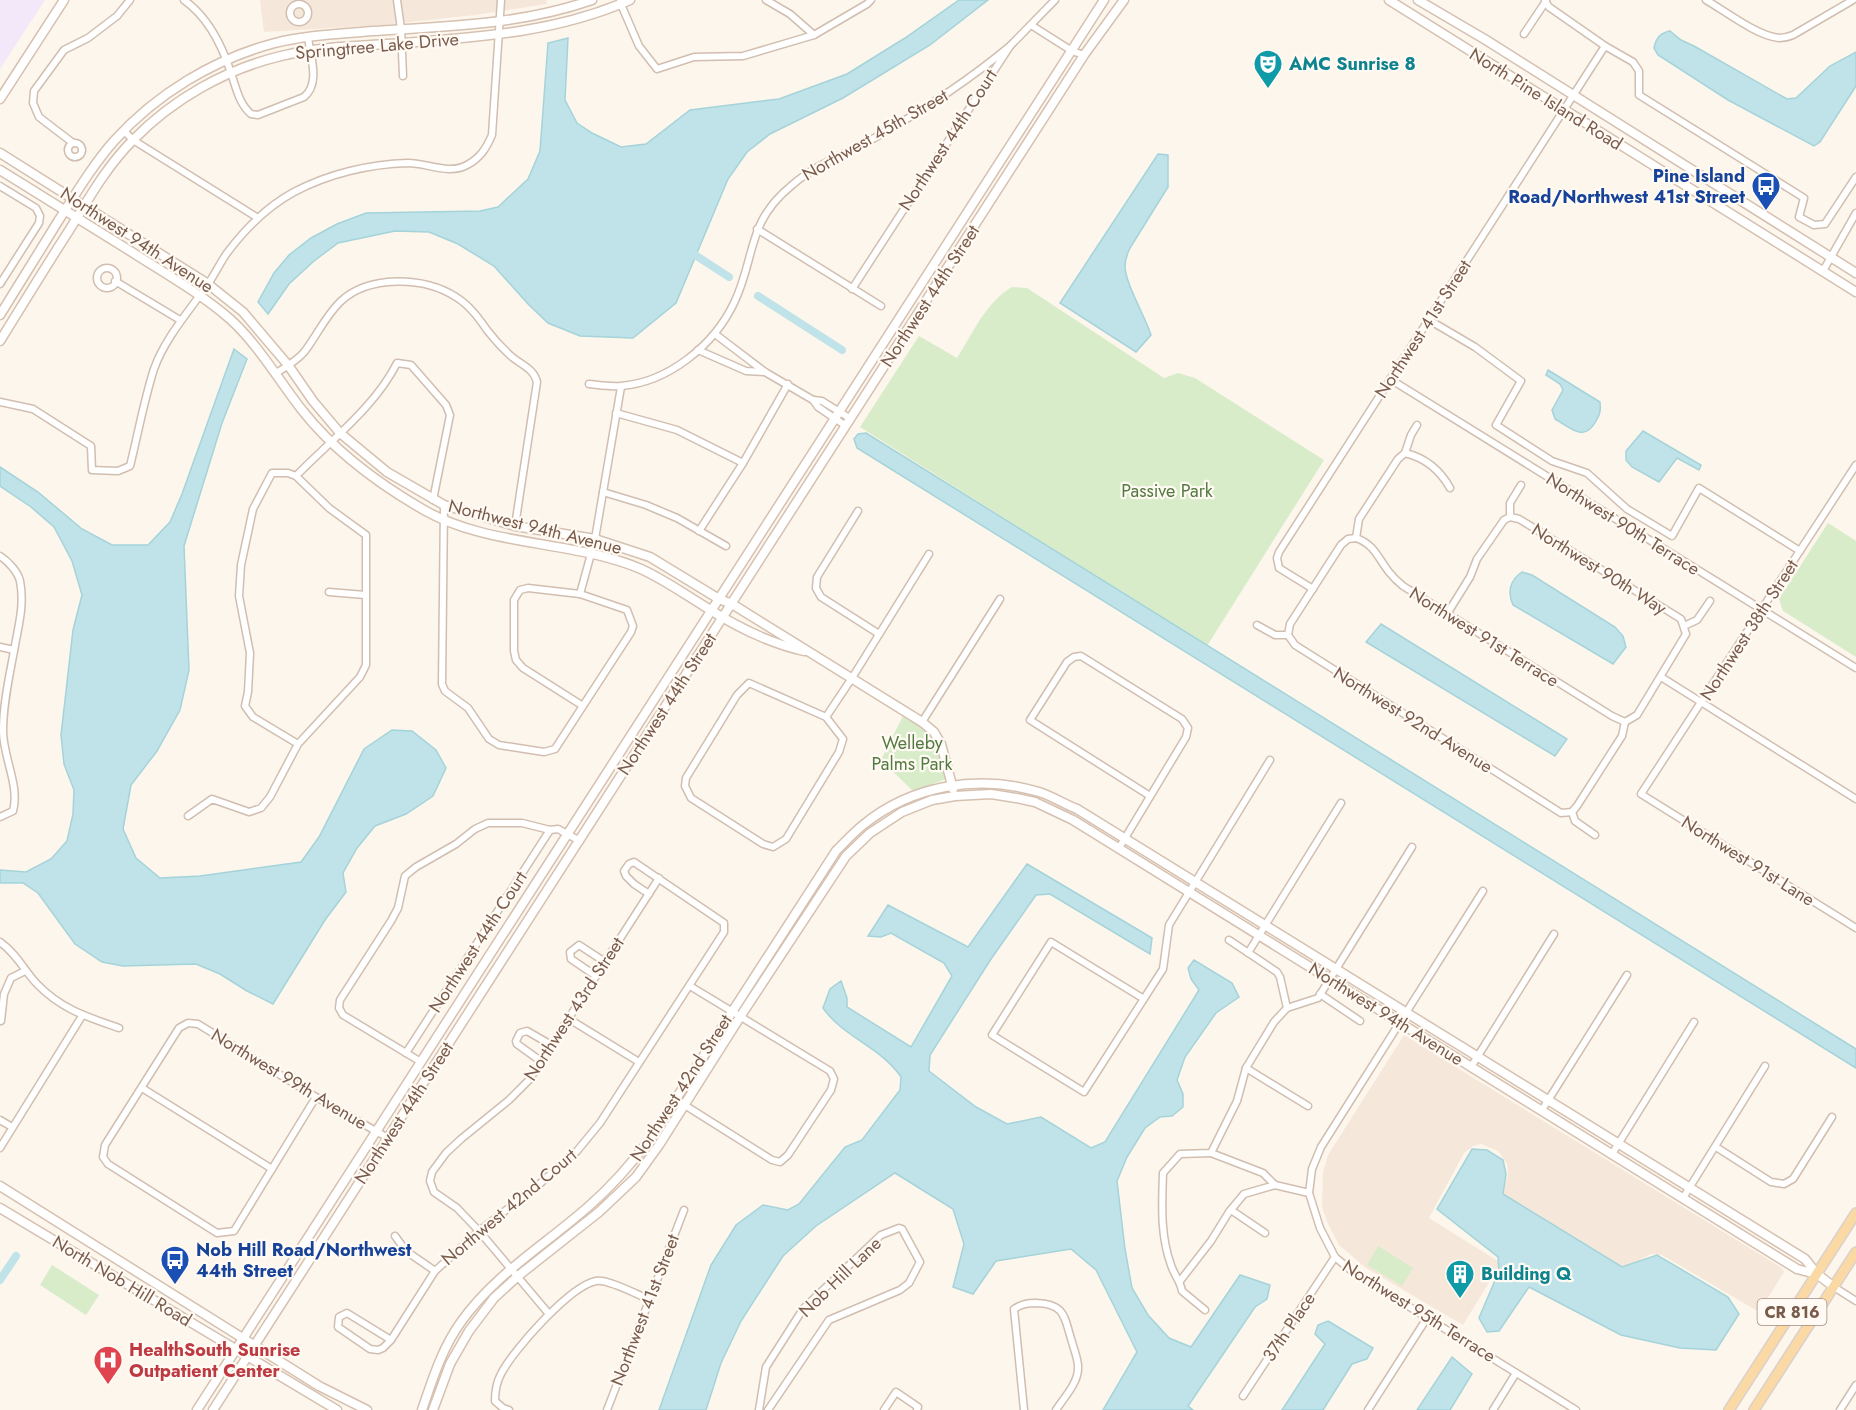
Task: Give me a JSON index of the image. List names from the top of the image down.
{
  "streets": {
    "main road": ["CR 816"],
    "street": [
      "Springtree Lake Drive",
      "North Pine Island Road",
      "Northwest 45th Street",
      "Northwest 44th Court",
      "Northwest 94th Avenue",
      "Northwest 44th Street",
      "Northwest 41st Street",
      "Northwest 90th Terrace",
      "Northwest 90th Way",
      "Northwest 38th Street",
      "Northwest 91st Terrace",
      "Northwest 92nd Avenue",
      "Northwest 91st Lane",
      "Northwest 43rd Street",
      "Northwest 99th Avenue",
      "Northwest 42nd Street",
      "Northwest 42nd Court",
      "Nob Hill Lane",
      "North Nob Hill Road",
      "Northwest 95th Terrace",
      "37th Place"
    ]
  },
  "crossings": [
    ["Springtree Lake Drive", "Northwest 94th Avenue"],
    ["North Pine Island Road", "Northwest 41st Street"],
    ["Northwest 45th Street", "Northwest 44th Court"],
    ["Northwest 94th Avenue", "Northwest 44th Street"],
    ["Northwest 94th Avenue", "Northwest 42nd Street"],
    ["Northwest 94th Avenue", "Northwest 95th Terrace"],
    ["Northwest 94th Avenue", "CR 816"],
    ["Northwest 44th Street", "Northwest 99th Avenue"],
    ["Northwest 44th Street", "North Nob Hill Road"],
    ["Northwest 41st Street", "Northwest 90th Terrace"],
    ["Northwest 90th Terrace", "Northwest 38th Street"],
    ["Northwest 38th Street", "Northwest 91st Lane"],
    ["Northwest 43rd Street", "Northwest 42nd Court"],
    ["Northwest 95th Terrace", "37th Place"]
  ],
  "parks": ["Passive Park", "Welleby Palms Park"],
  "places": {
    "theatre": ["AMC Sunrise 8"],
    "bus stop": ["Pine Island Road/Northwest 41st Street", "Nob Hill Road/Northwest 44th Street"],
    "building": ["Building Q"],
    "hospital": ["HealthSouth Sunrise Outpatient Center"]
  }
}
